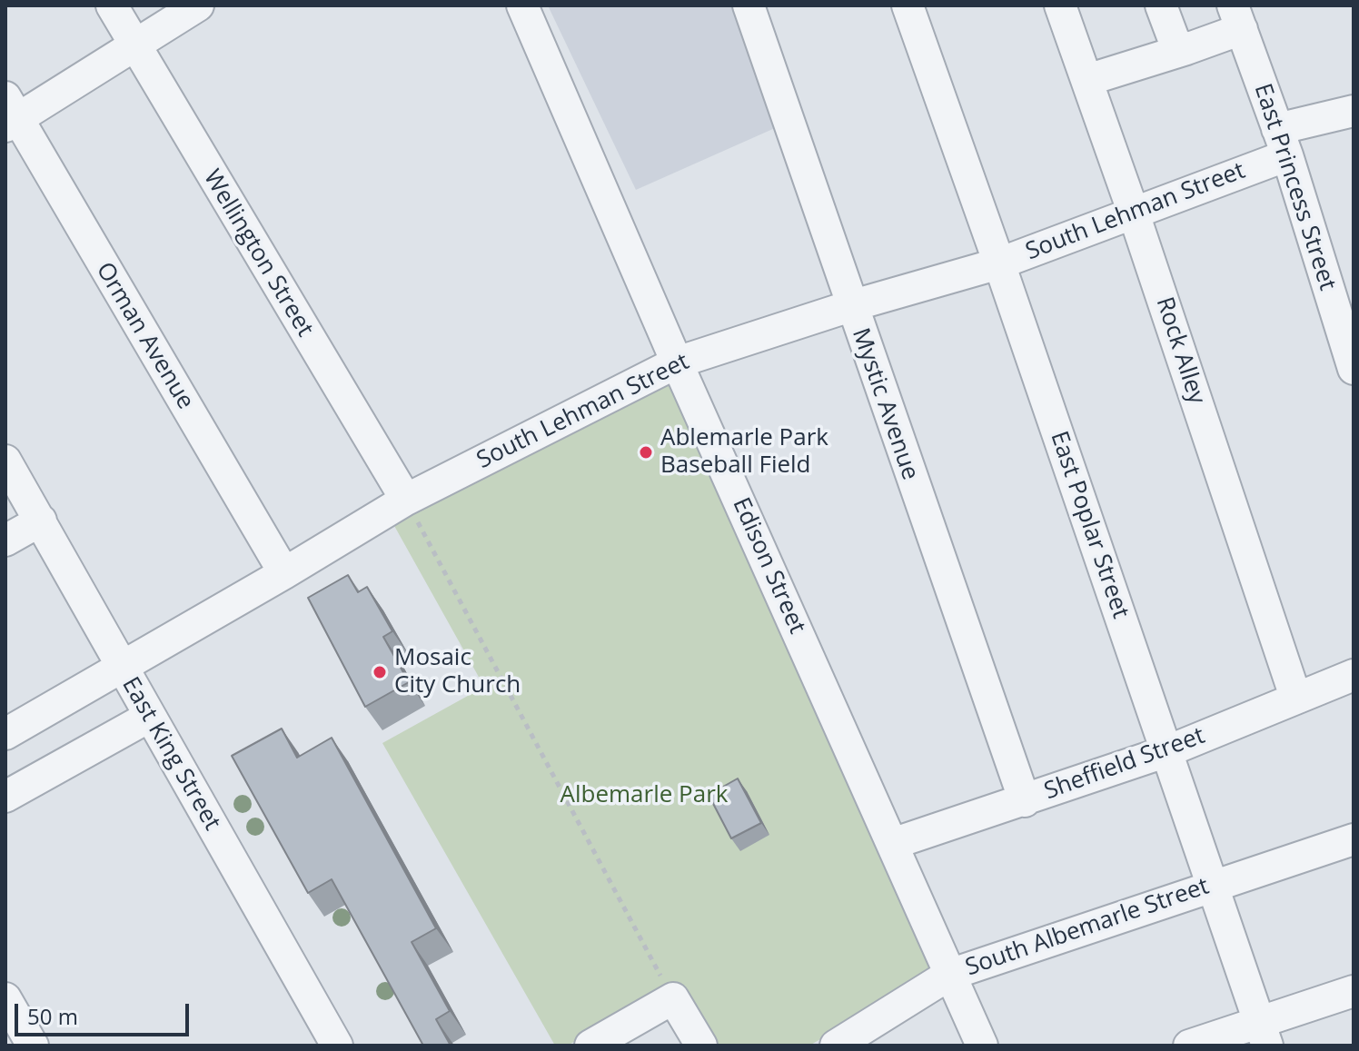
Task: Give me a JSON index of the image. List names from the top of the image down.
{
  "streets": {
    "street": [
      "East Princess Street",
      "South Lehman Street",
      "Wellington Street",
      "Orman Avenue",
      "Rock Alley",
      "Mystic Avenue",
      "East Poplar Street",
      "Edison Street",
      "East King Street",
      "Sheffield Street",
      "South Albemarle Street"
    ]
  },
  "crossings": [
    ["East Princess Street", "South Lehman Street"],
    ["South Lehman Street", "Wellington Street"],
    ["South Lehman Street", "Orman Avenue"],
    ["South Lehman Street", "Rock Alley"],
    ["South Lehman Street", "Mystic Avenue"],
    ["South Lehman Street", "East Poplar Street"],
    ["South Lehman Street", "Edison Street"],
    ["South Lehman Street", "East King Street"],
    ["Rock Alley", "Sheffield Street"],
    ["Mystic Avenue", "Sheffield Street"],
    ["East Poplar Street", "Sheffield Street"],
    ["East Poplar Street", "South Albemarle Street"],
    ["Edison Street", "Sheffield Street"],
    ["Edison Street", "South Albemarle Street"]
  ],
  "parks": ["Albemarle Park"],
  "places": ["Ablemarle Park Baseball Field", "Mosaic City Church"],
  "scale_bar": "50 m"
}
